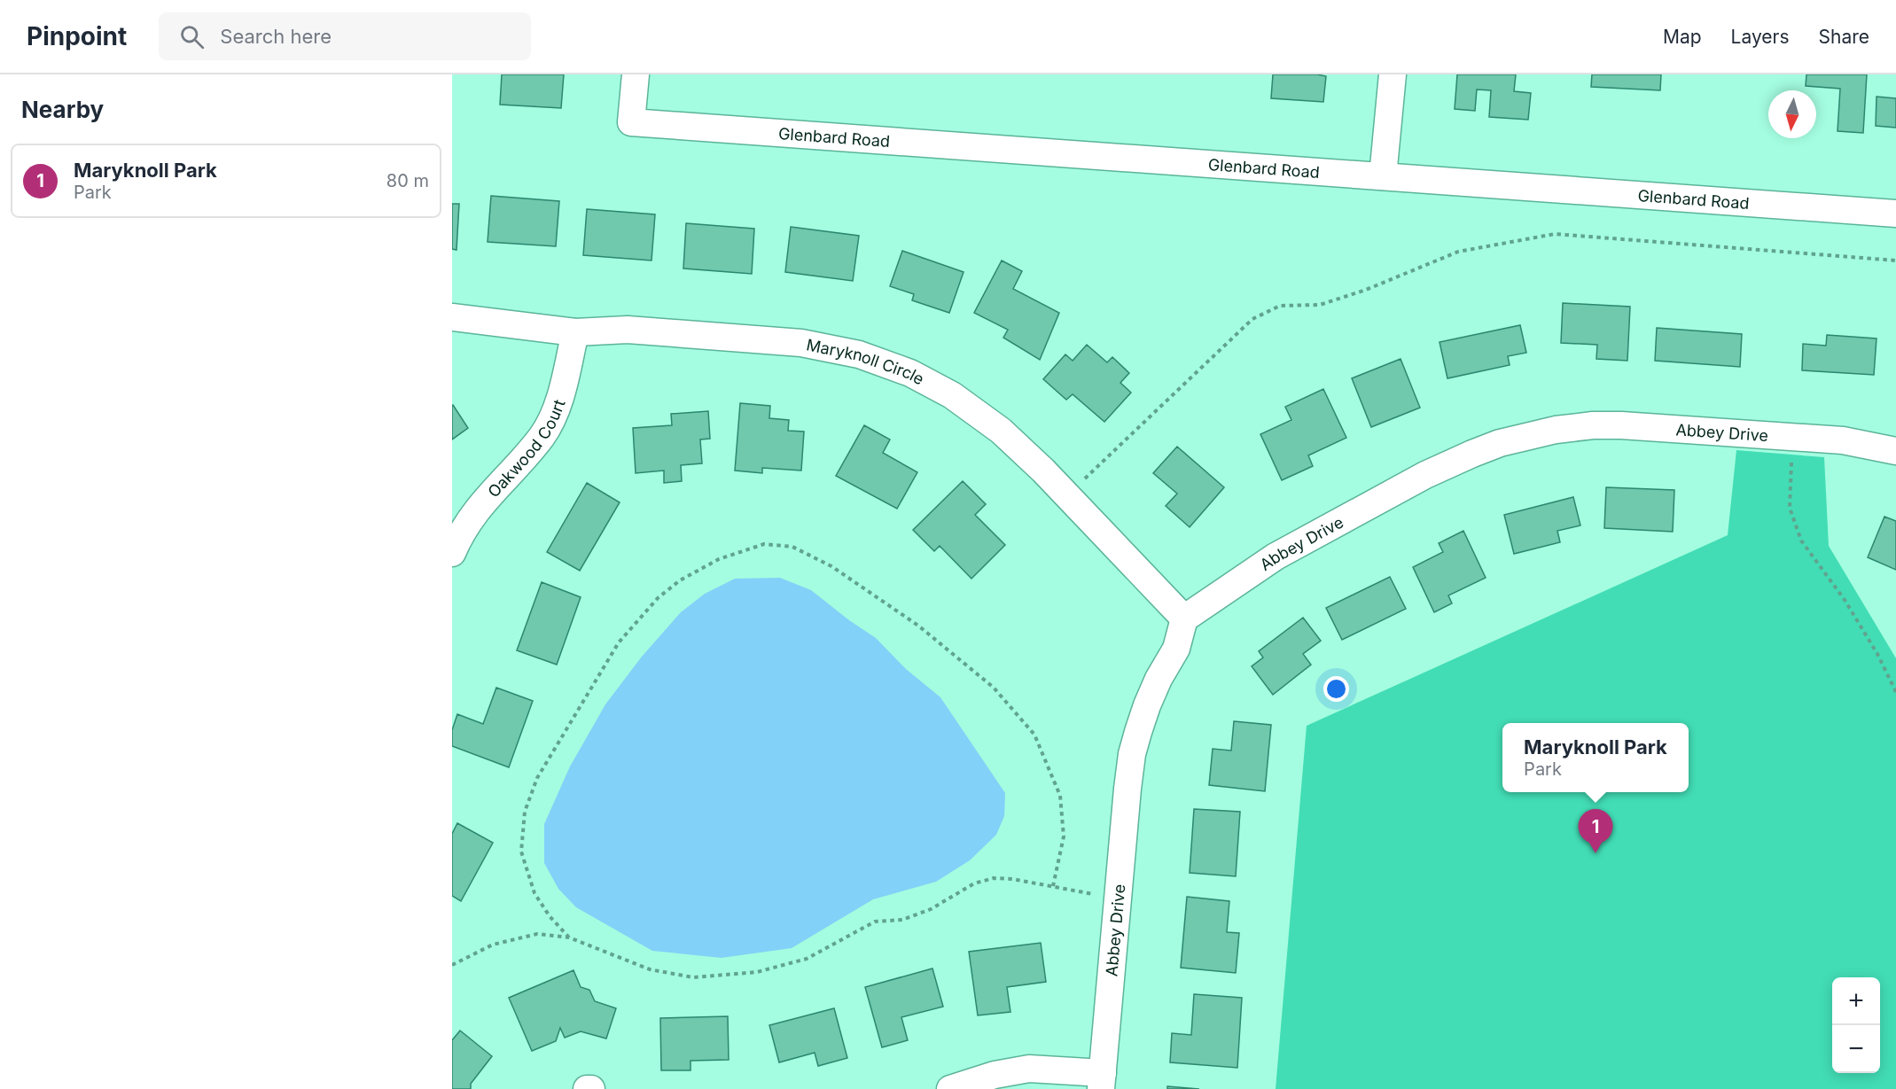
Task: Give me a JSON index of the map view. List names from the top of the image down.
{
  "streets": {
    "street": [
      "Glenbard Road",
      "Maryknoll Circle",
      "Abbey Drive",
      "Oakwood Court"
    ]
  },
  "crossings": [
    ["Maryknoll Circle", "Abbey Drive"],
    ["Maryknoll Circle", "Oakwood Court"]
  ],
  "north": "bottom",
  "page": {
    "header": "Pinpoint",
    "search": "Search here",
    "nav": ["Map", "Layers", "Share"],
    "heading": "Nearby",
    "list": [
      {
        "mark": "1",
        "name": "Maryknoll Park",
        "note": "Park",
        "value": "80 m"
      }
    ],
    "popup": ["Maryknoll Park", "Park"],
    "pins": "1",
    "map_buttons": ["+", "−"]
  }
}
